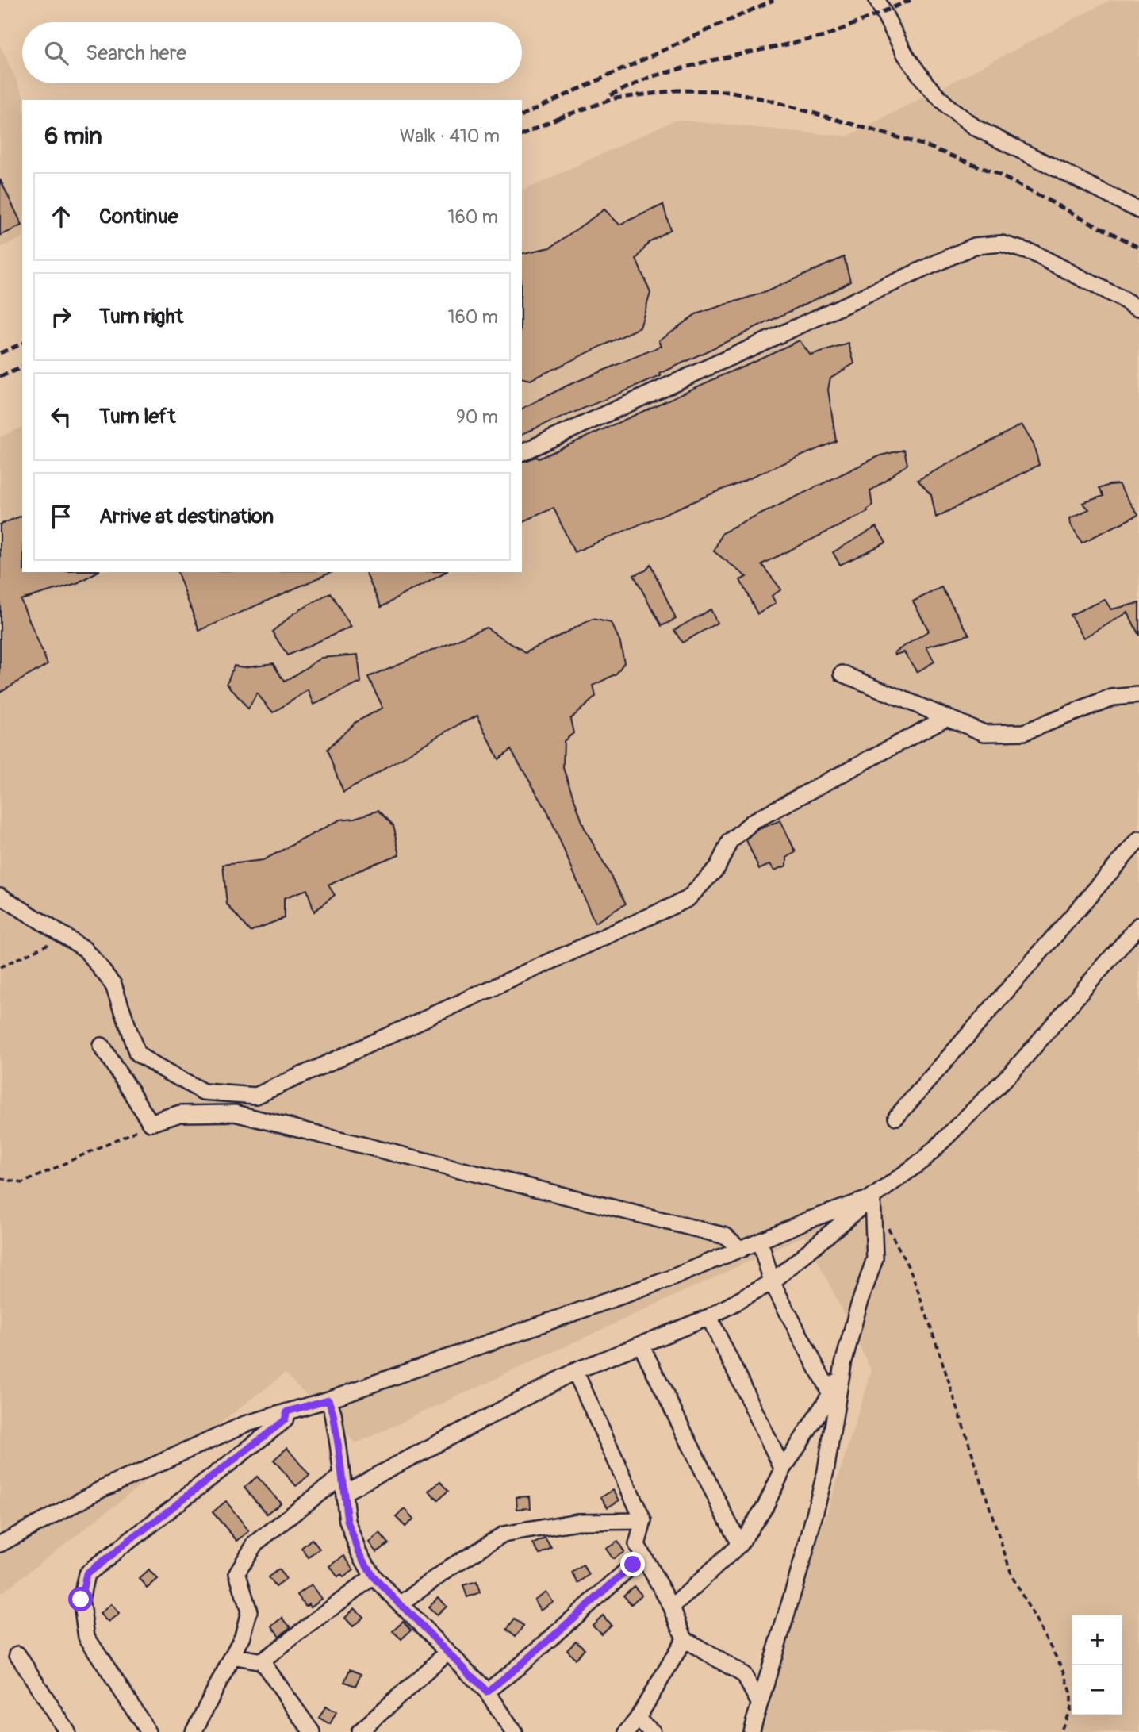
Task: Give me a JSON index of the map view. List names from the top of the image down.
{
  "page": {
    "search": "Search here",
    "heading": ["6 min", "Walk · 410 m"],
    "list": [
      ["Continue", "160 m"],
      ["Turn right", "160 m"],
      ["Turn left", "90 m"],
      "Arrive at destination"
    ],
    "map_buttons": ["+", "−"]
  }
}
